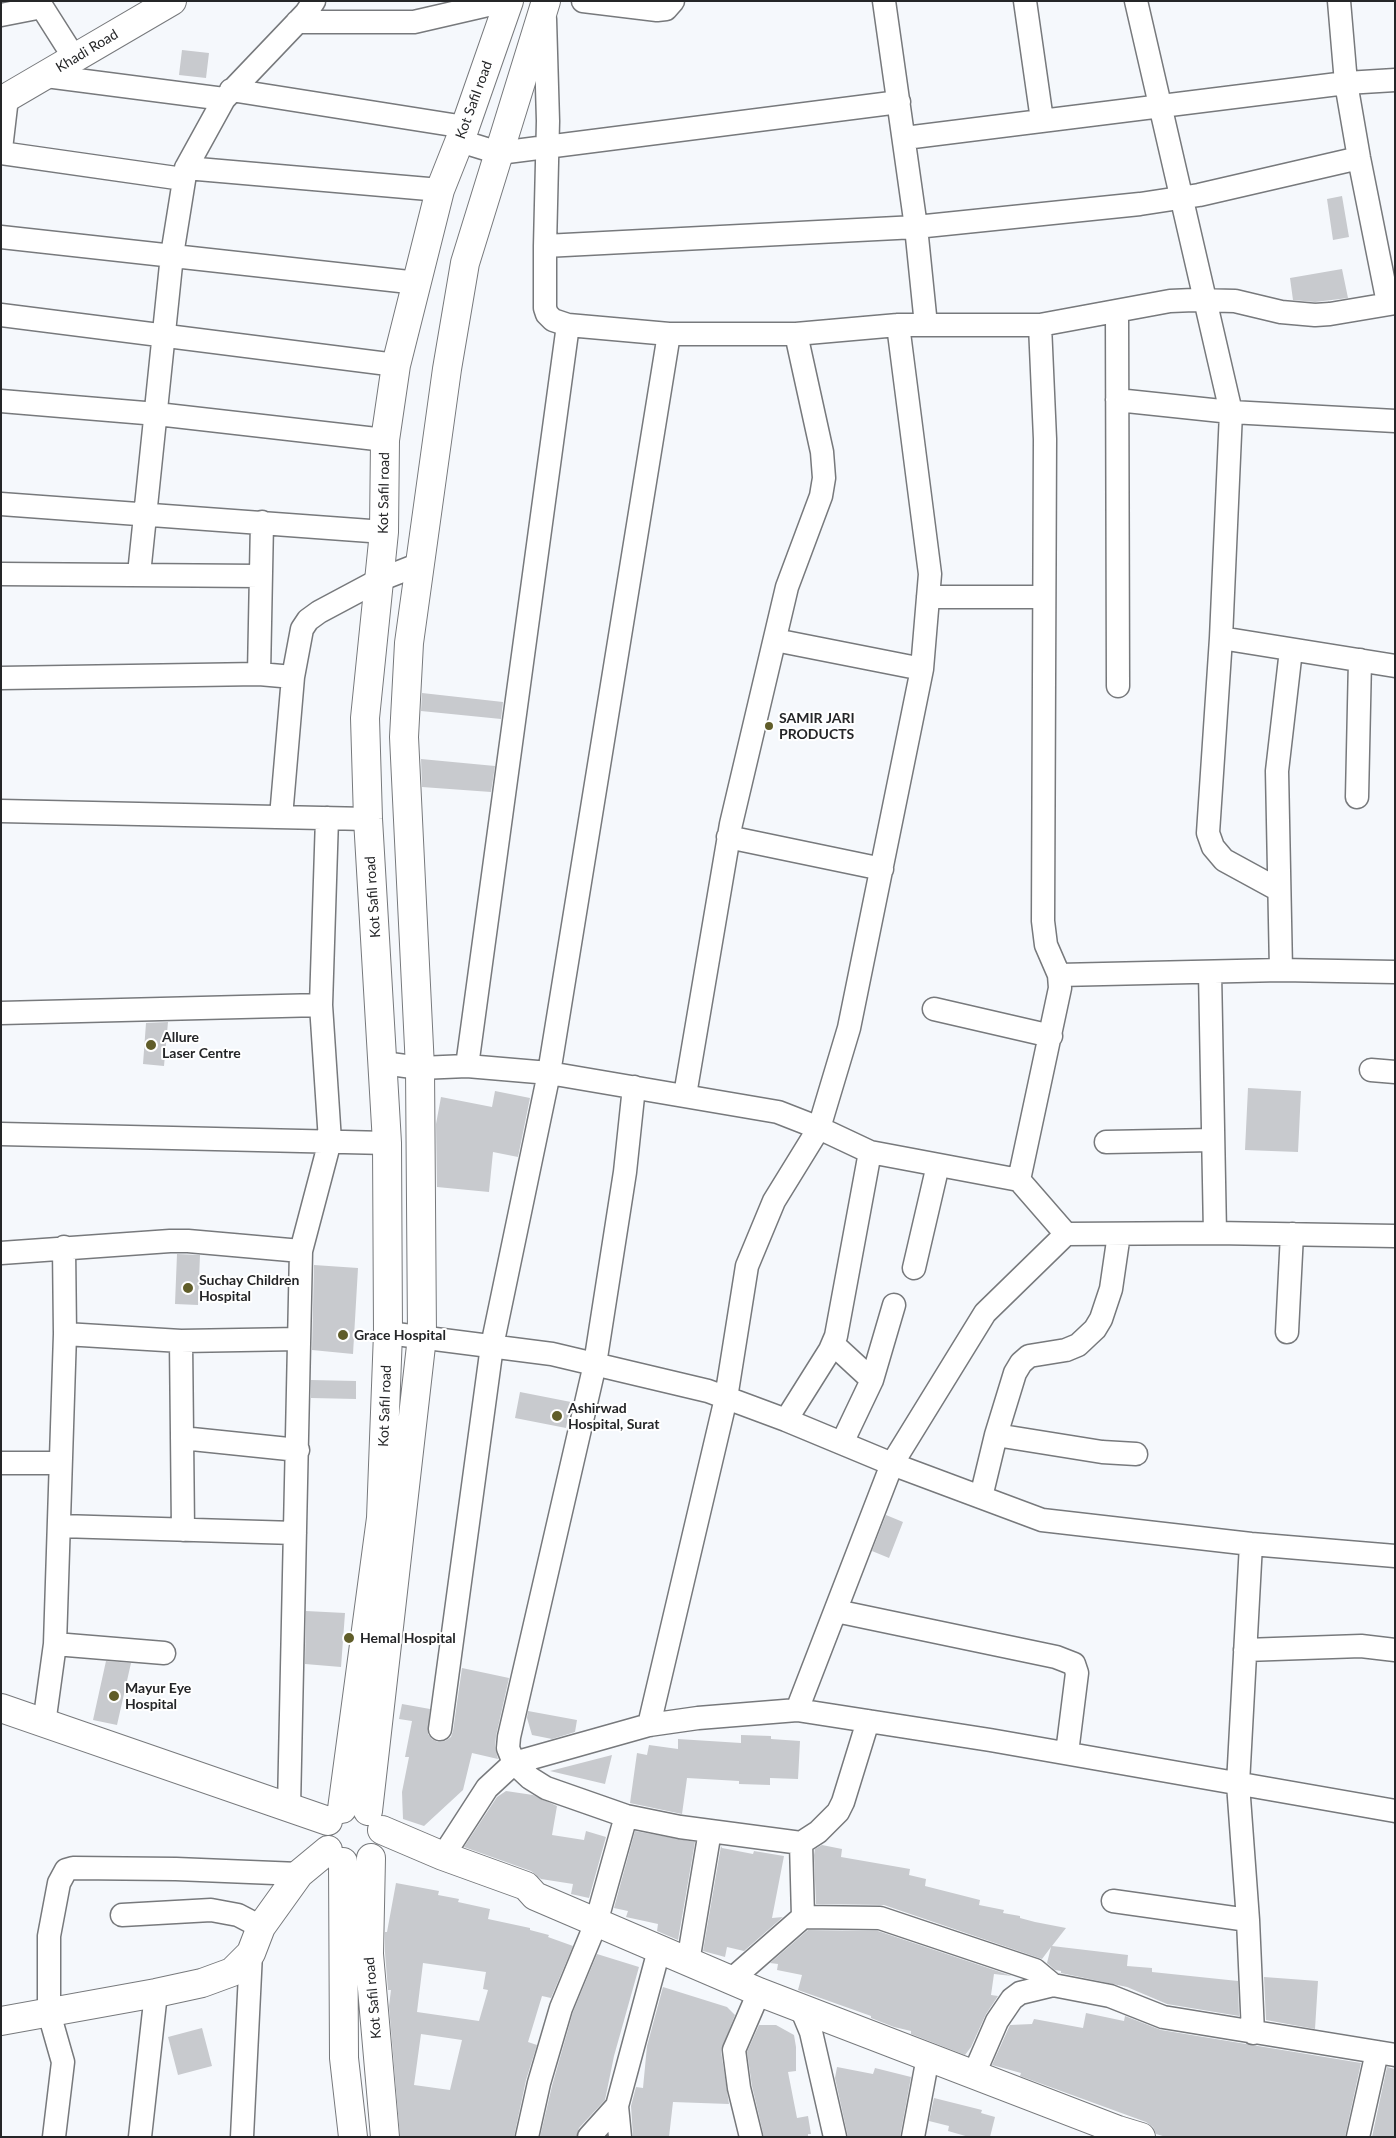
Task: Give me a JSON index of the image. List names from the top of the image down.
{
  "streets": {
    "main road": ["Khadi Road", "Kot Safil road"]
  },
  "places": [
    "SAMIR JARI PRODUCTS",
    "Allure Laser Centre",
    "Suchay Children Hospital",
    "Grace Hospital",
    "Ashirwad Hospital, Surat",
    "Hemal Hospital",
    "Mayur Eye Hospital"
  ]
}
